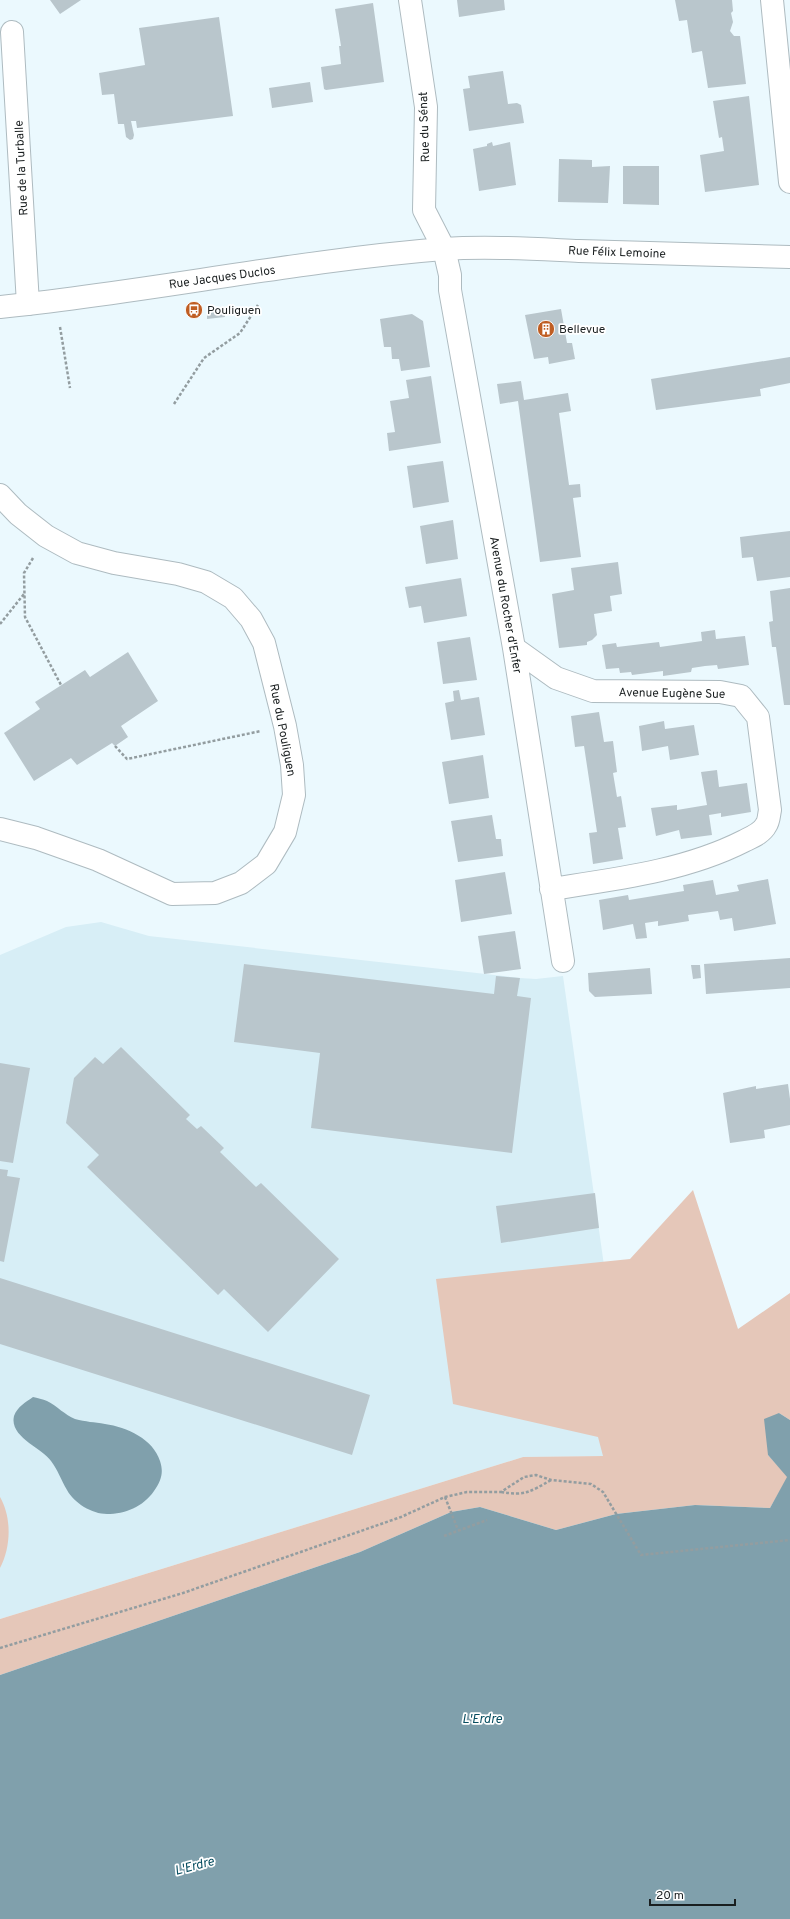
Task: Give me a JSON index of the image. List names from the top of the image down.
{
  "streets": {
    "street": [
      "Rue du Sénat",
      "Rue de la Turballe",
      "Rue Félix Lemoine",
      "Rue Jacques Duclos",
      "Avenue du Rocher d'Enfer",
      "Avenue Eugène Sue",
      "Rue du Pouliguen"
    ]
  },
  "crossings": [
    ["Rue du Sénat", "Rue Félix Lemoine"],
    ["Rue du Sénat", "Rue Jacques Duclos"],
    ["Rue du Sénat", "Avenue du Rocher d'Enfer"],
    ["Rue de la Turballe", "Rue Jacques Duclos"],
    ["Rue Félix Lemoine", "Rue Jacques Duclos"],
    ["Rue Félix Lemoine", "Avenue du Rocher d'Enfer"],
    ["Rue Jacques Duclos", "Avenue du Rocher d'Enfer"],
    ["Avenue du Rocher d'Enfer", "Avenue Eugène Sue"]
  ],
  "water": ["L'Erdre"],
  "places": {
    "bus stop": ["Pouliguen"],
    "building": ["Bellevue"]
  },
  "scale_bar": "20 m"
}
